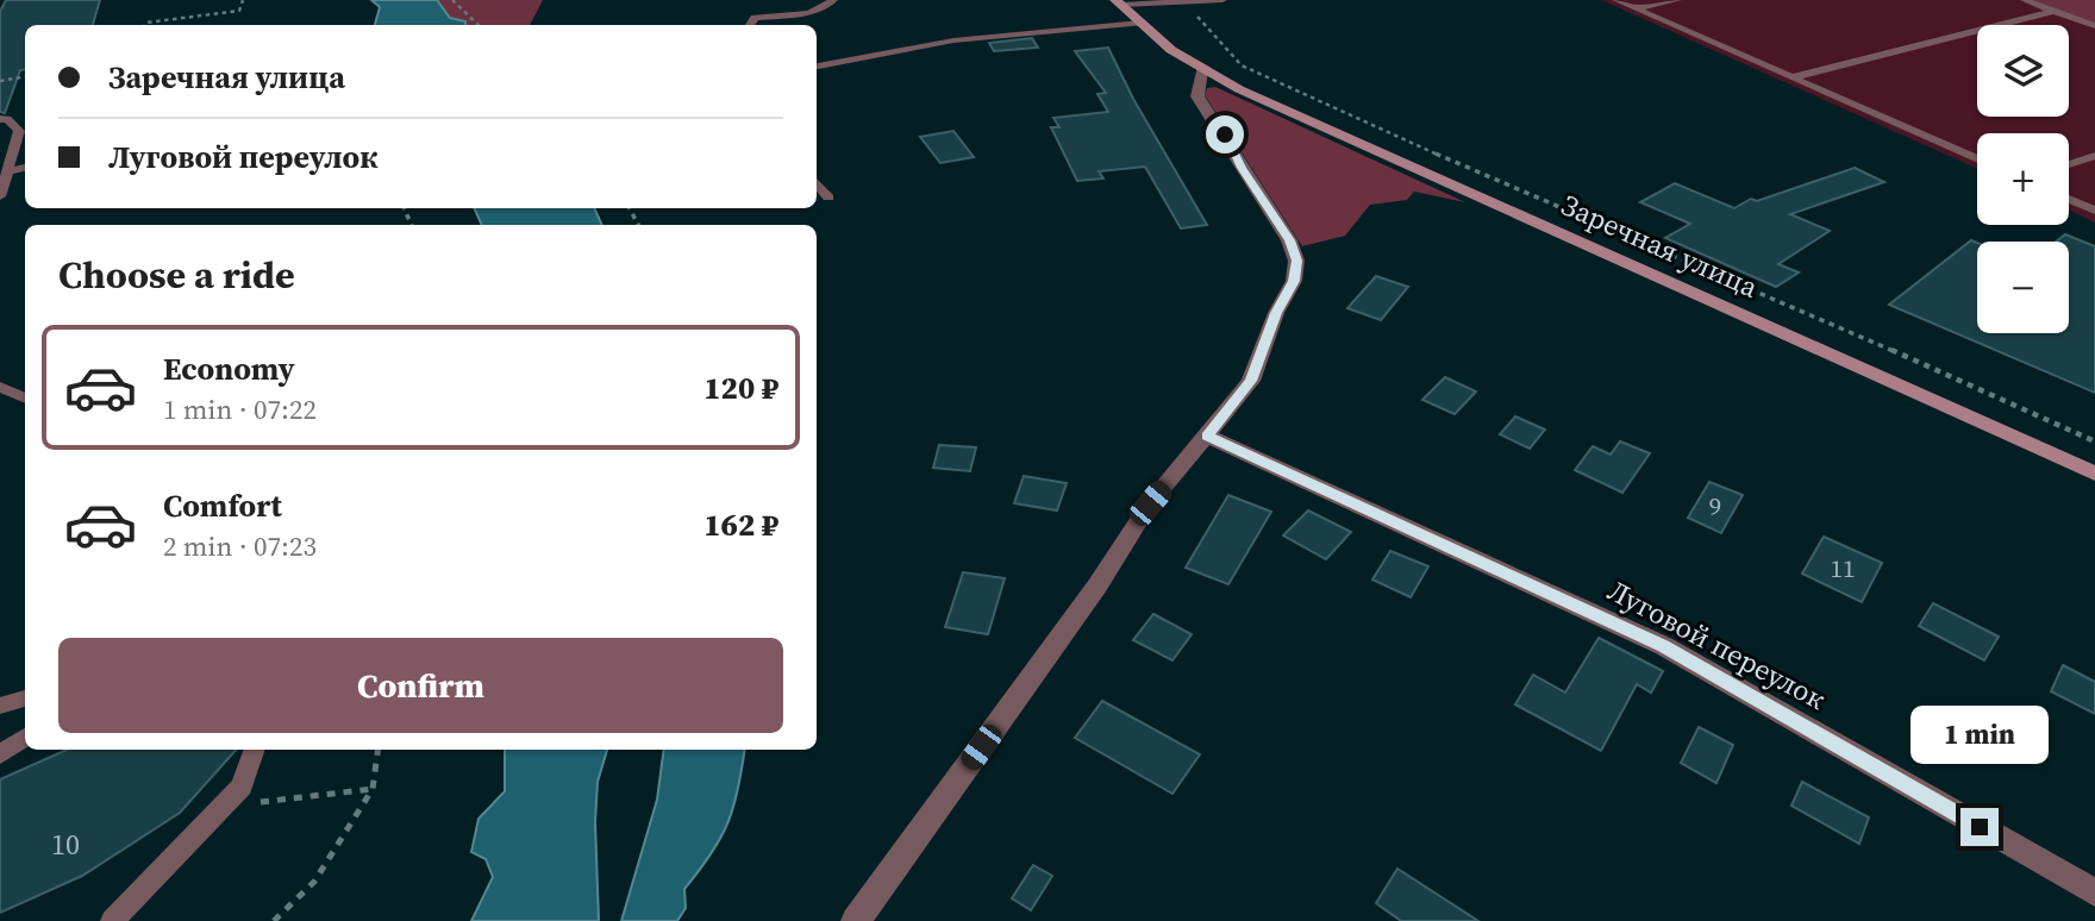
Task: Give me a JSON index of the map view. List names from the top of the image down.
{
  "streets": {
    "street": ["Заречная улица", "Луговой переулок"]
  },
  "house_numbers": ["9", "11", "10"],
  "page": {
    "map_buttons": ["+", "−"],
    "banner": ["Заречная улица", "Луговой переулок"],
    "heading": "Choose a ride",
    "list": [
      {
        "name": "Economy",
        "note": "1 min · 07:22",
        "value": "120 ₽"
      },
      {
        "name": "Comfort",
        "note": "2 min · 07:23",
        "value": "162 ₽"
      }
    ],
    "buttons": "Confirm",
    "bubble": "1 min"
  }
}
